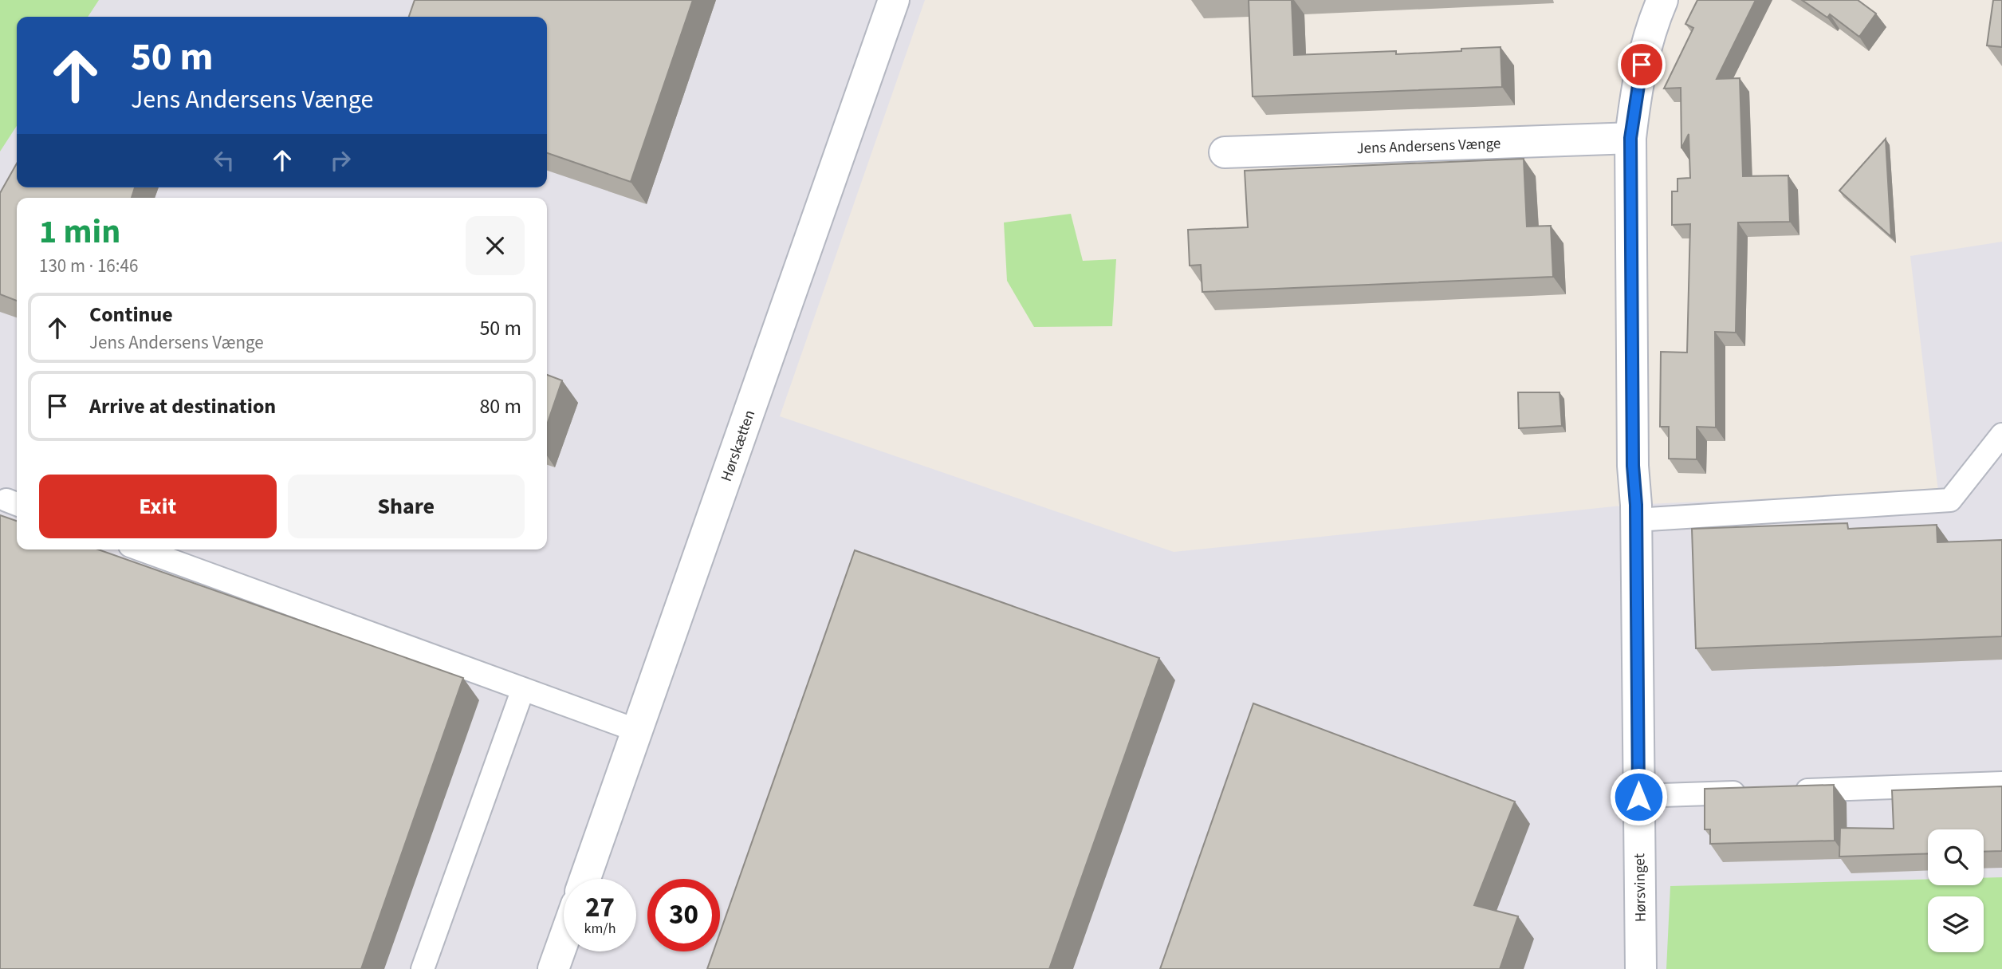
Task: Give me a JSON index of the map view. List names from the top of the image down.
{
  "streets": {
    "street": ["Jens Andersens Vænge", "Hørskætten", "Hørsvinget"]
  },
  "page": {
    "turn": ["50 m", "Jens Andersens Vænge"],
    "heading": ["1 min", "130 m · 16:46"],
    "list": [
      {
        "name": "Continue",
        "note": "Jens Andersens Vænge",
        "value": "50 m"
      },
      {
        "name": "Arrive at destination",
        "value": "80 m"
      }
    ],
    "buttons": ["Exit", "Share"],
    "speed": "27 km/h",
    "limit": "30"
  }
}
